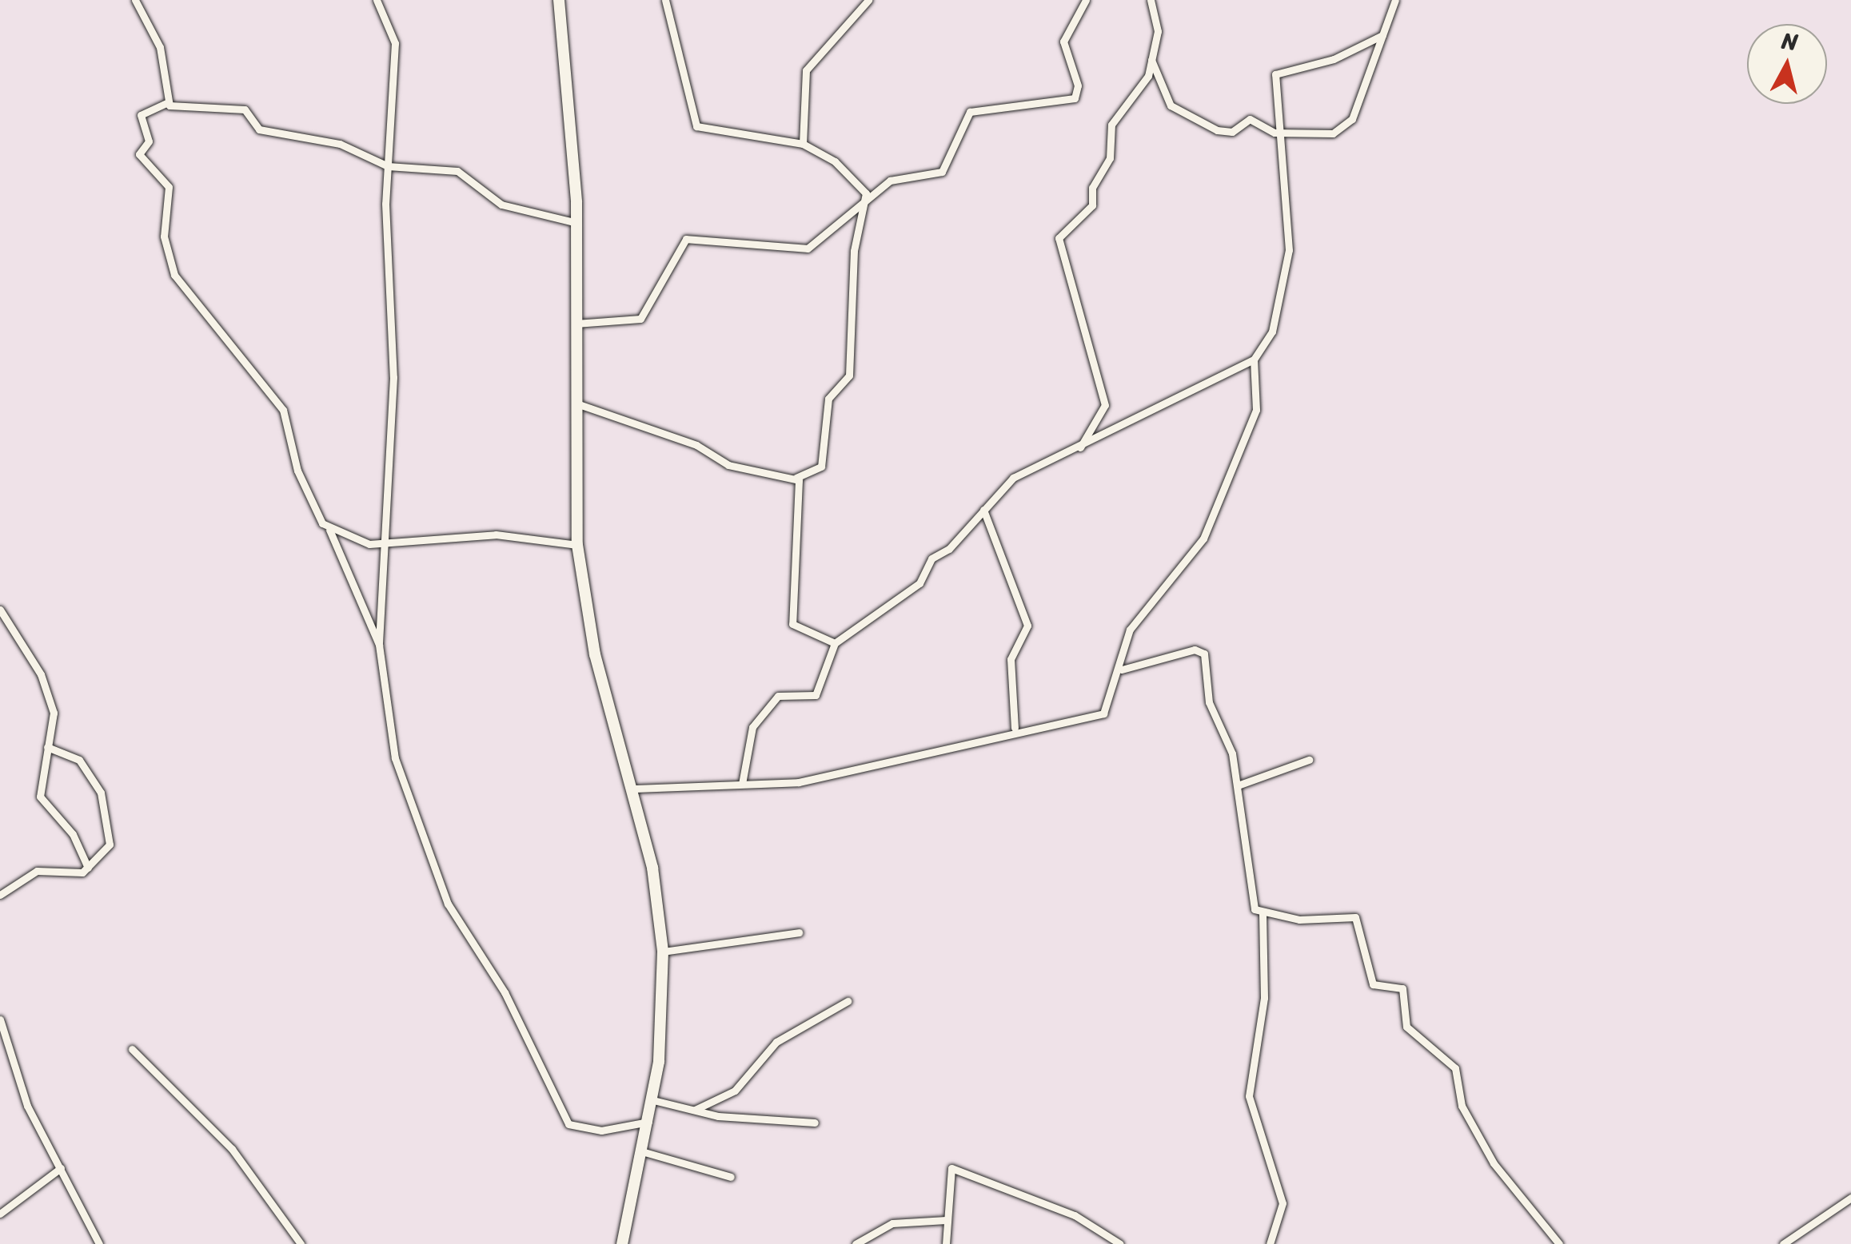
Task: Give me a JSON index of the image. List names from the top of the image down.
{
  "north": "top"
}
